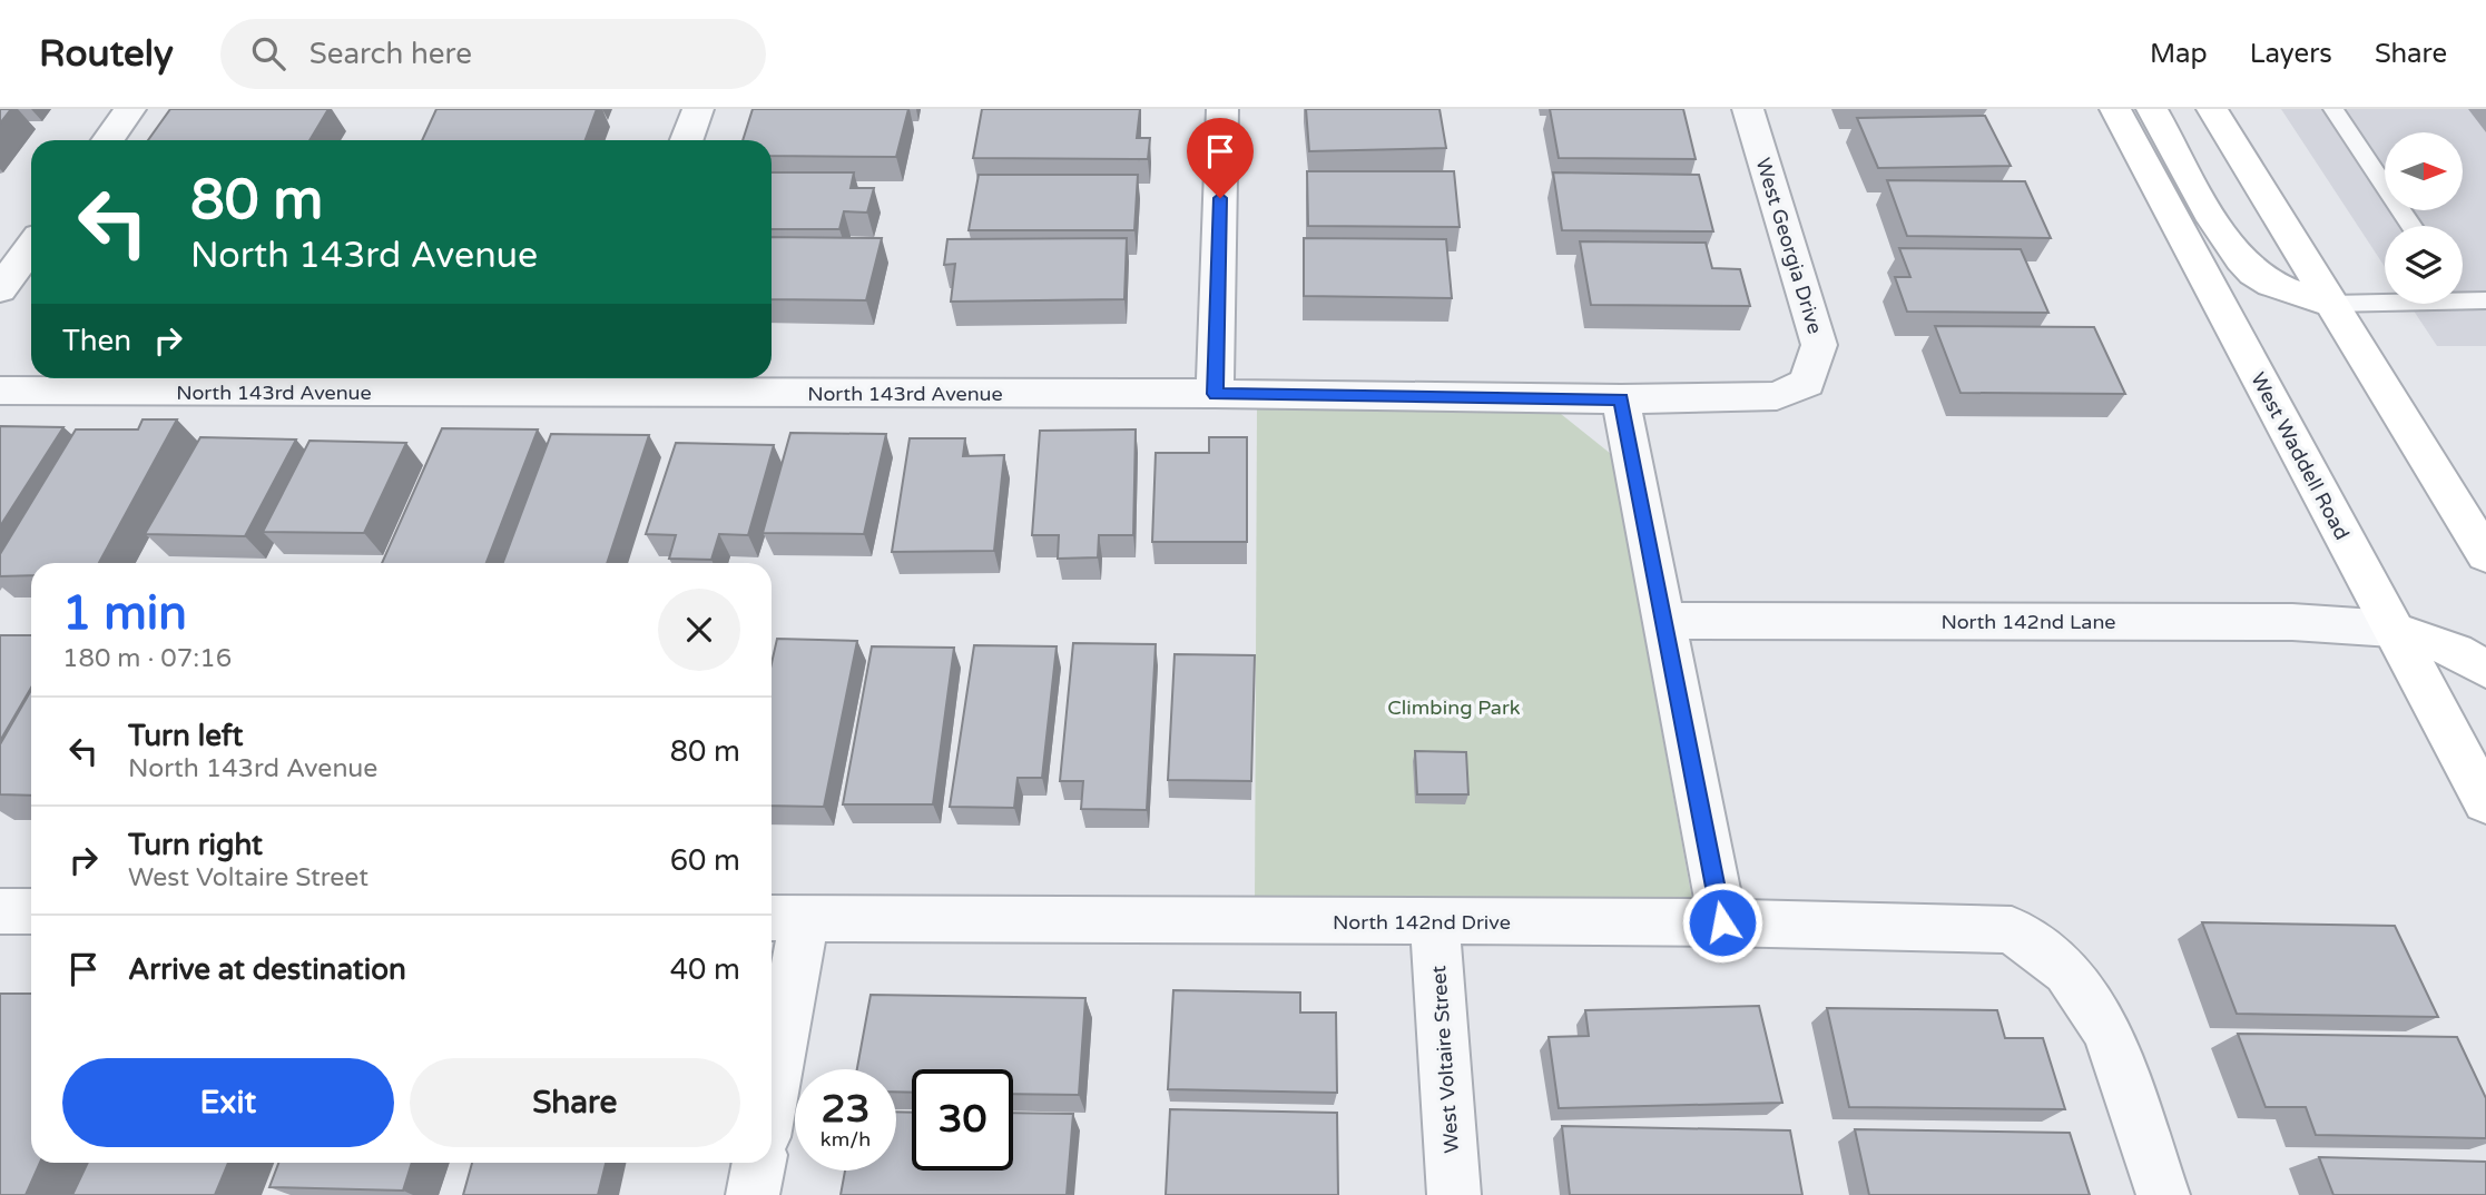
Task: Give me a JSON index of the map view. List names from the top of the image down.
{
  "streets": {
    "main road": ["West Waddell Road"],
    "street": [
      "West Georgia Drive",
      "North 143rd Avenue",
      "North 142nd Lane",
      "North 142nd Drive",
      "West Voltaire Street"
    ]
  },
  "crossings": [
    ["West Georgia Drive", "North 143rd Avenue"],
    ["West Waddell Road", "North 142nd Lane"],
    ["North 142nd Drive", "West Voltaire Street"]
  ],
  "parks": ["Climbing Park"],
  "north": "right",
  "page": {
    "header": "Routely",
    "search": "Search here",
    "nav": ["Map", "Layers", "Share"],
    "turn": ["80 m", "North 143rd Avenue"],
    "then": "Then",
    "heading": ["1 min", "180 m · 07:16"],
    "list": [
      {
        "name": "Turn left",
        "note": "North 143rd Avenue",
        "value": "80 m"
      },
      {
        "name": "Turn right",
        "note": "West Voltaire Street",
        "value": "60 m"
      },
      {
        "name": "Arrive at destination",
        "value": "40 m"
      }
    ],
    "buttons": ["Exit", "Share"],
    "speed": "23 km/h",
    "limit": "30"
  }
}
